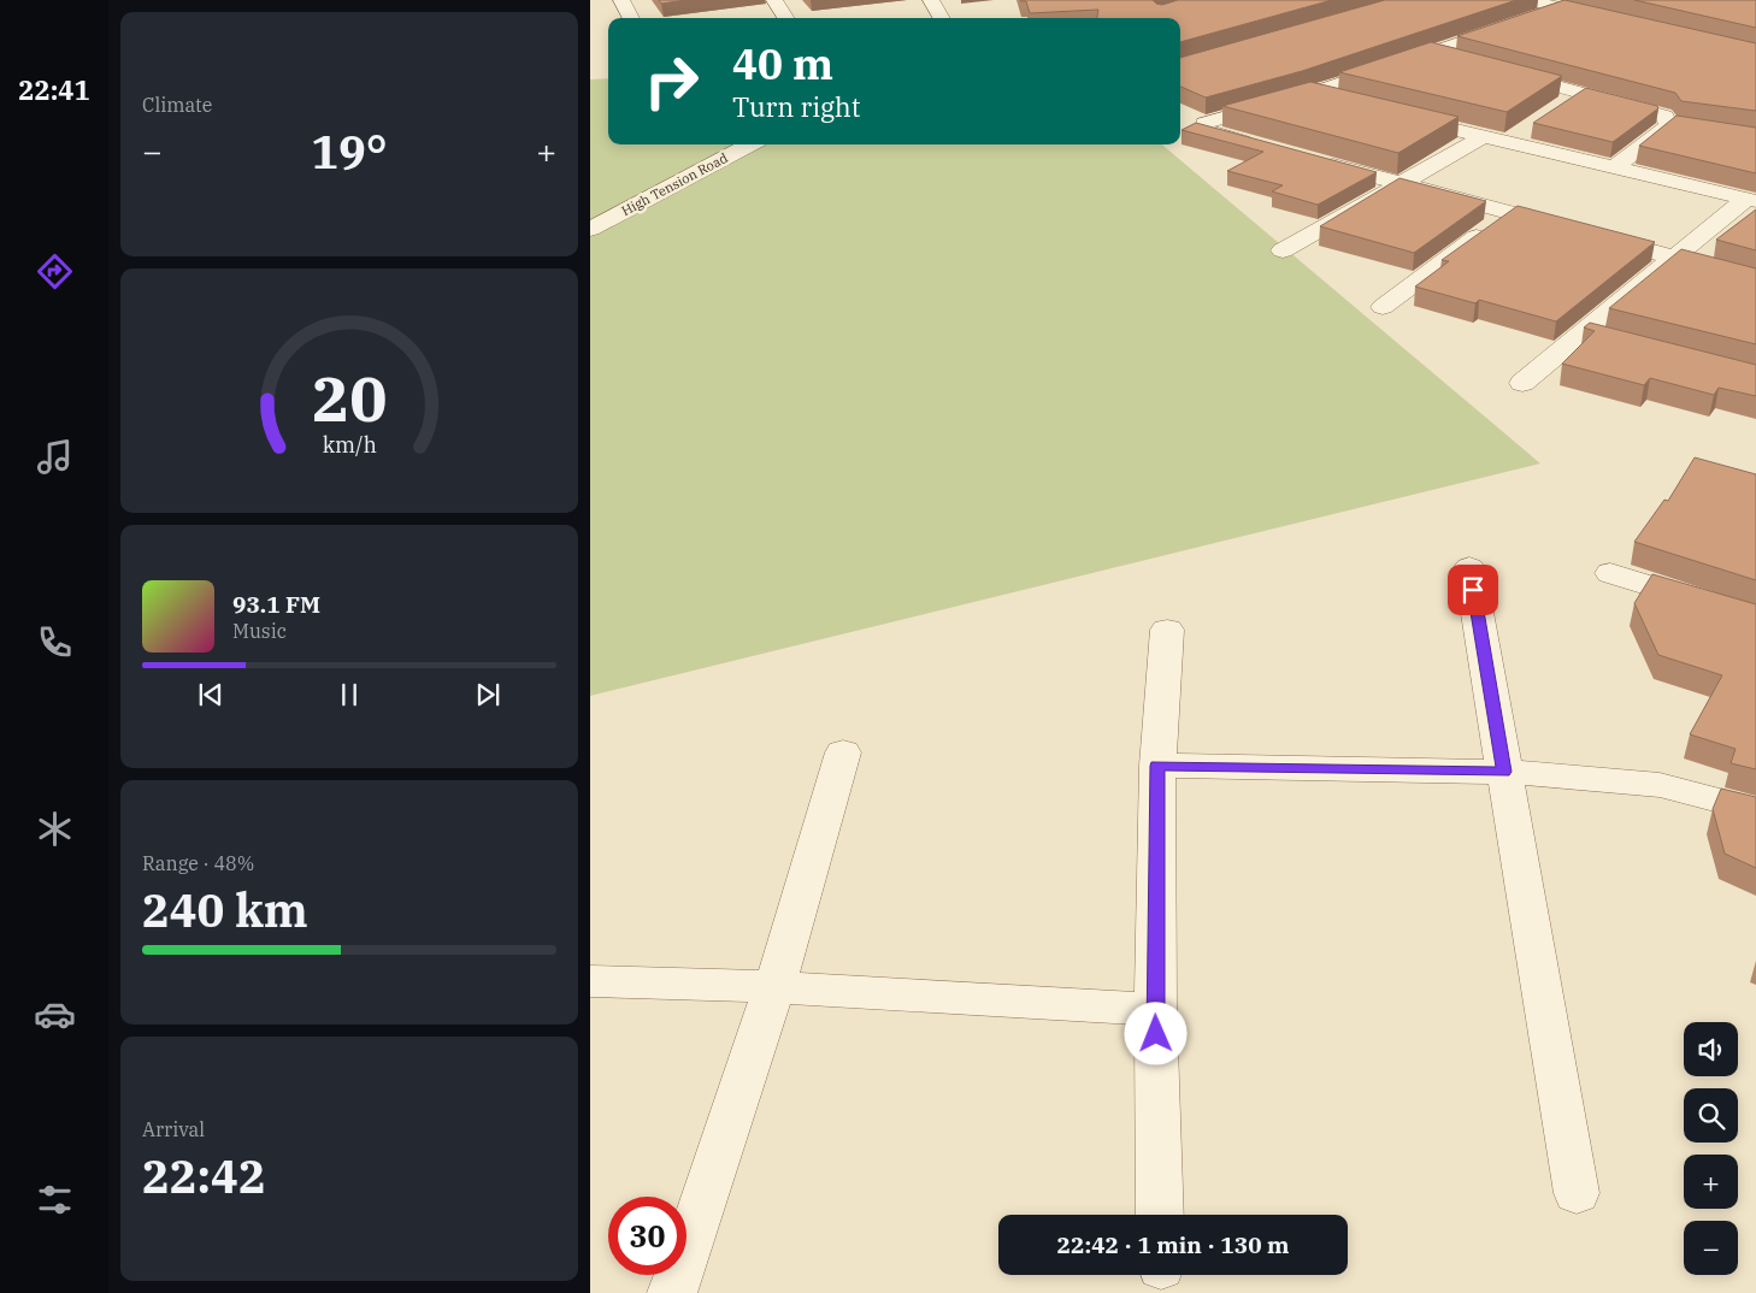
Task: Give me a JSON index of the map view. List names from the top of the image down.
{
  "streets": {
    "street": ["High Tension Road"]
  },
  "page": {
    "tabs": "22:41",
    "tile": [
      "Climate",
      ["Range · 48%", "240 km"],
      ["Arrival", "22:42"]
    ],
    "turn": ["40 m", "Turn right"],
    "heat": ["−", "19°", "+"],
    "song": ["93.1 FM", "Music"],
    "map_buttons": ["+", "−"],
    "limit": "30",
    "trip": "22:42 · 1 min · 130 m",
    "gauge": ["20", "km/h"]
  }
}
